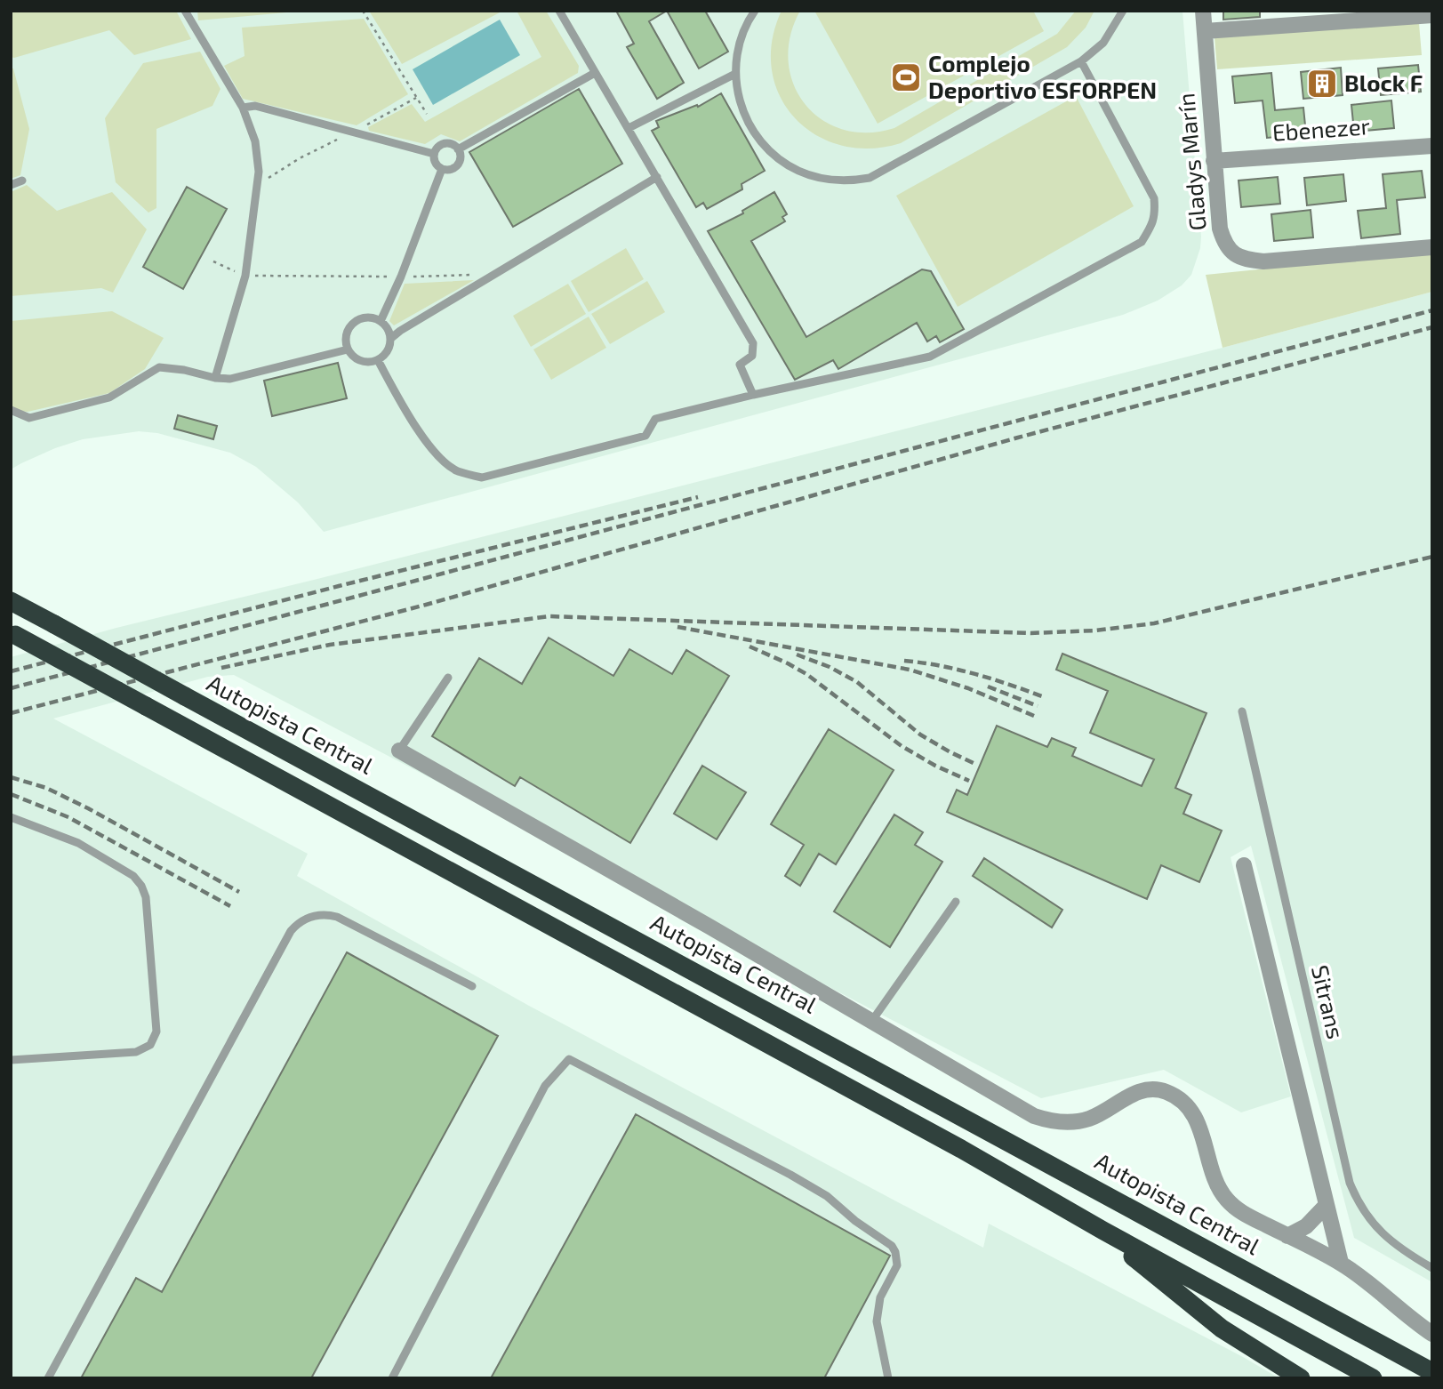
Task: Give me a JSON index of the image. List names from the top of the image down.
{
  "streets": {
    "highway": ["Autopista Central"],
    "street": ["Ebenezer", "Gladys Marín"],
    "lane": ["Sitrans"]
  },
  "crossings": [
    ["Ebenezer", "Gladys Marín"]
  ],
  "places": {
    "sports": ["Complejo Deportivo ESFORPEN"],
    "building": ["Block F"]
  }
}
